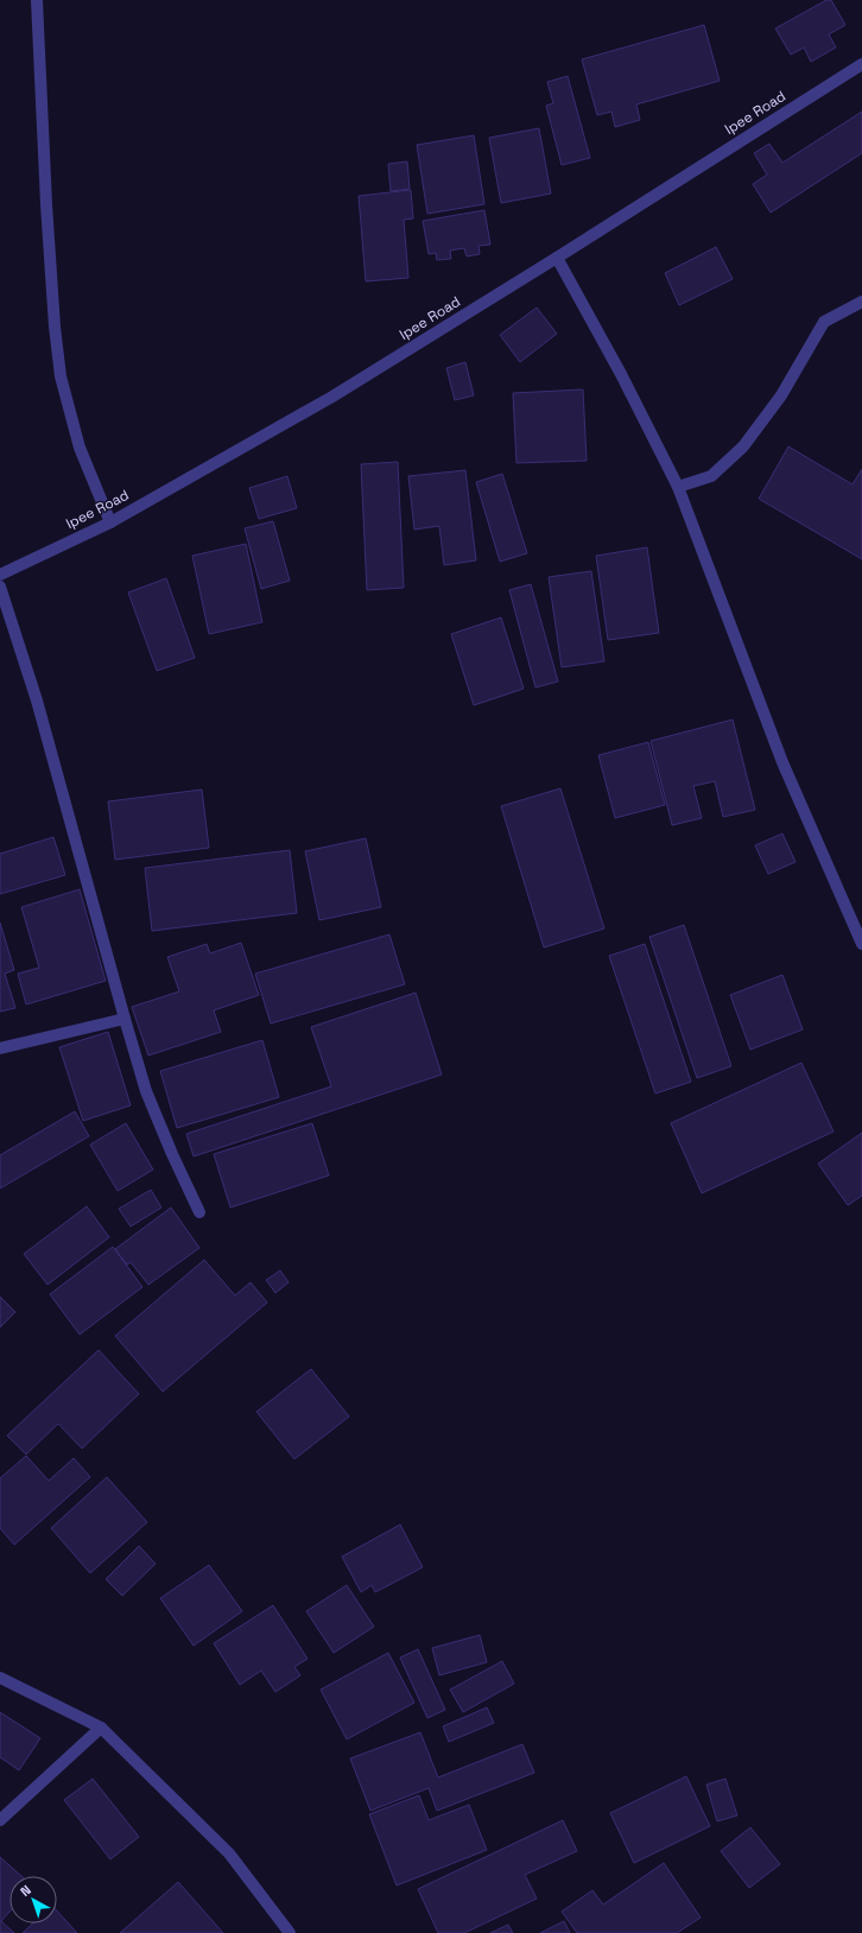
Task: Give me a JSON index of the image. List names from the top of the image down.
{
  "streets": {
    "street": ["Ipee Road"]
  },
  "north": "top left"
}
